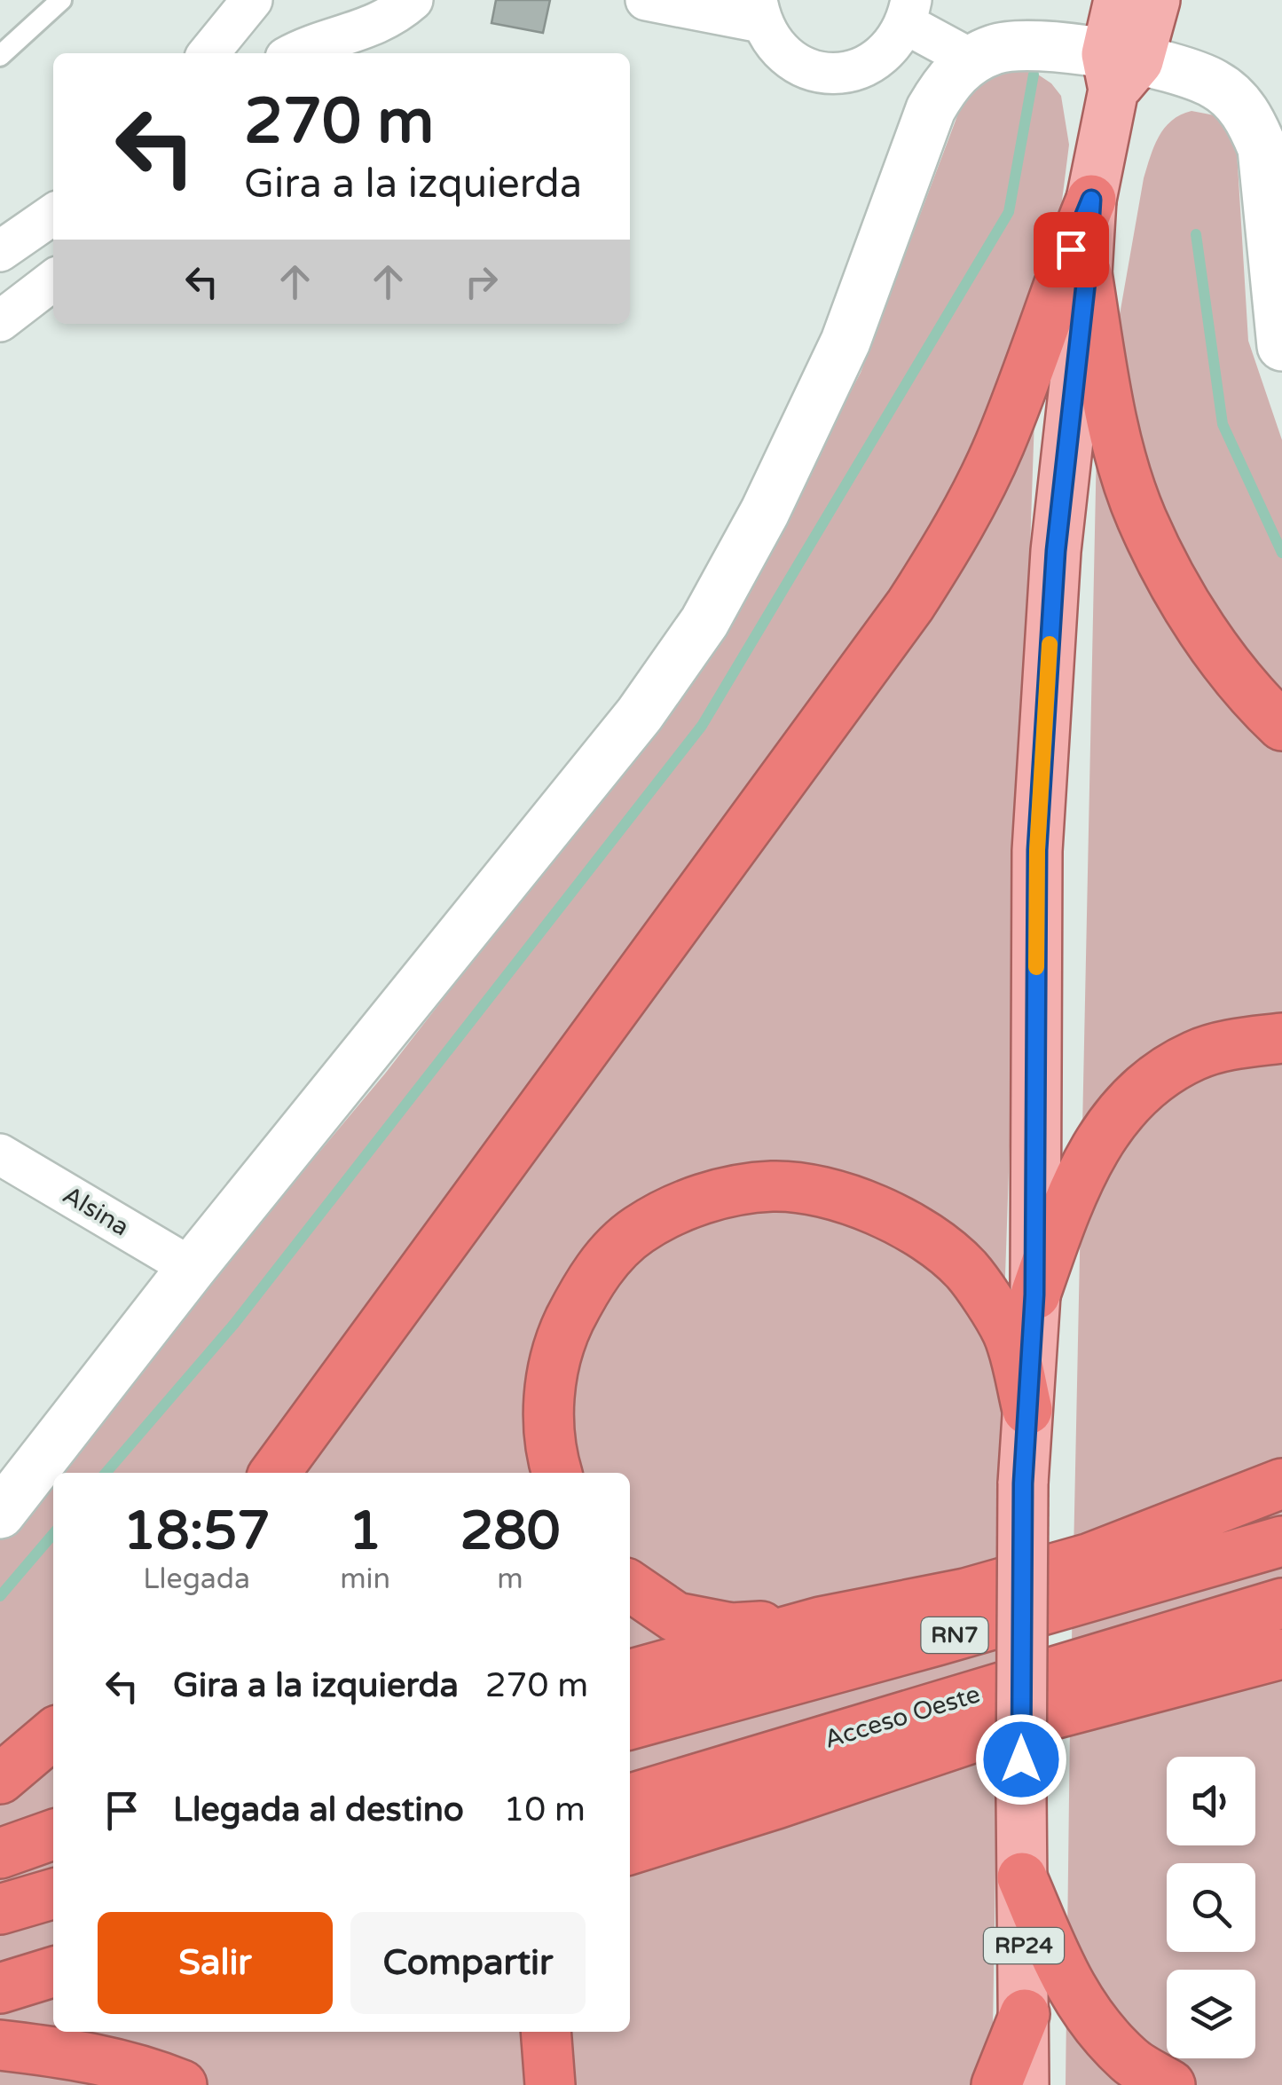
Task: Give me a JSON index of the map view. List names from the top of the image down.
{
  "streets": {
    "highway": ["RN7", "Acceso Oeste"],
    "main road": ["RP24"],
    "street": ["Alsina"]
  },
  "page": {
    "turn": ["270 m", "Gira a la izquierda"],
    "eta": [
      "18:57",
      "Llegada",
      "1",
      "min",
      "280",
      "m"
    ],
    "list": [
      {
        "name": "Gira a la izquierda",
        "value": "270 m"
      },
      {
        "name": "Llegada al destino",
        "value": "10 m"
      }
    ],
    "buttons": ["Salir", "Compartir"]
  }
}
